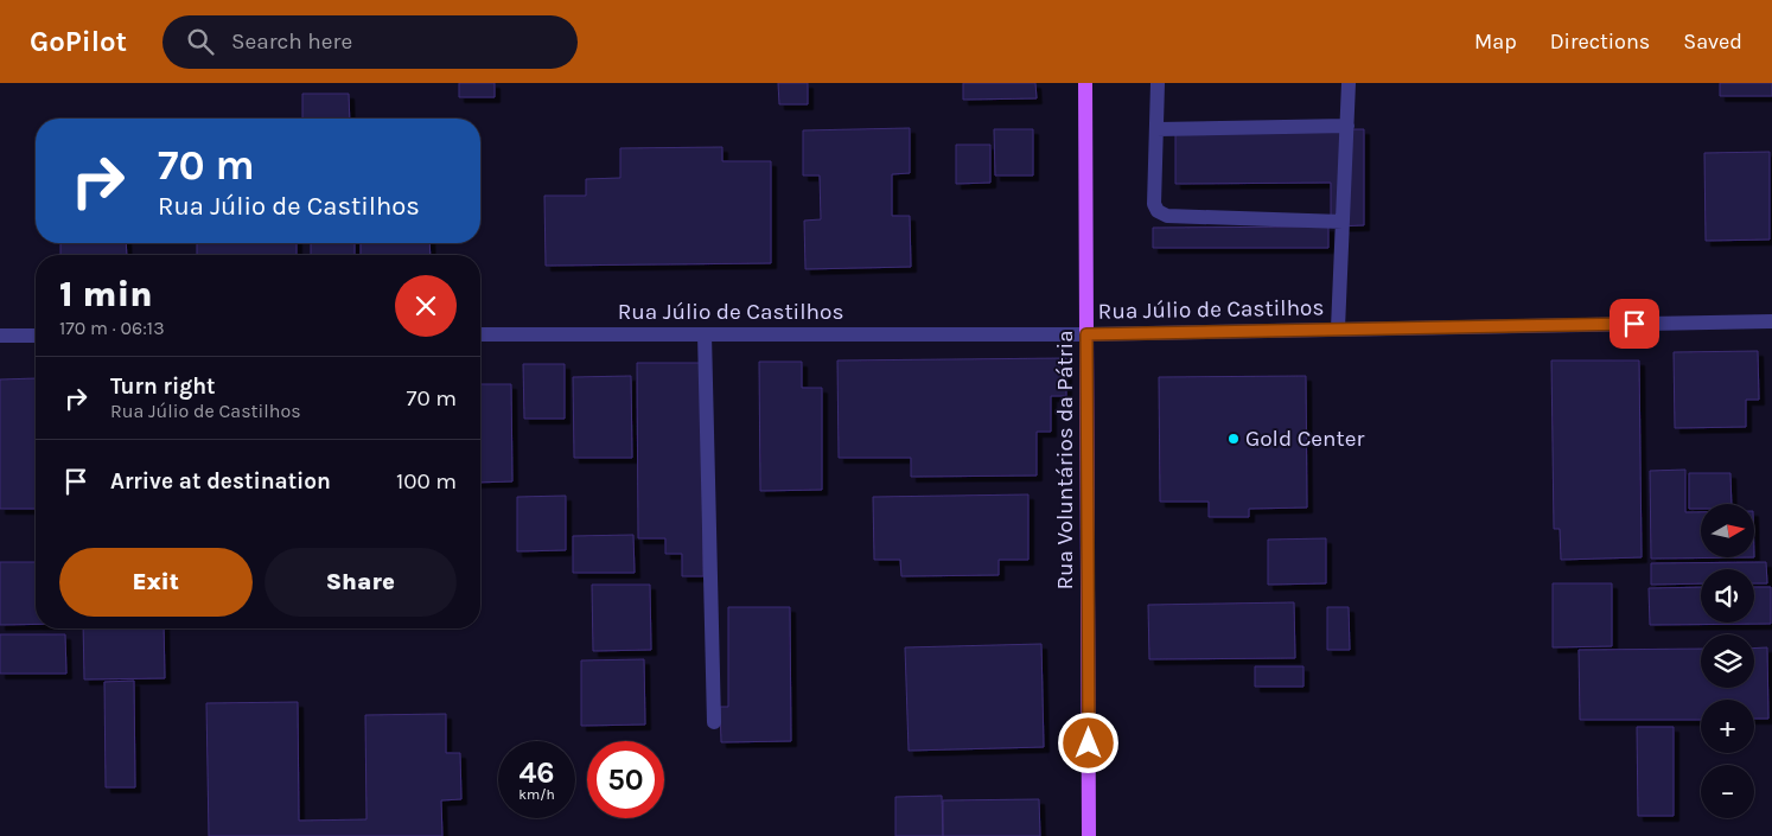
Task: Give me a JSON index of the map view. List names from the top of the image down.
{
  "streets": {
    "main road": ["Rua Voluntários da Pátria"],
    "street": ["Rua Júlio de Castilhos"]
  },
  "crossings": [
    ["Rua Júlio de Castilhos", "Rua Voluntários da Pátria"]
  ],
  "places": ["Gold Center"],
  "north": "right",
  "page": {
    "header": "GoPilot",
    "search": "Search here",
    "nav": ["Map", "Directions", "Saved"],
    "turn": ["70 m", "Rua Júlio de Castilhos"],
    "heading": ["1 min", "170 m · 06:13"],
    "list": [
      {
        "name": "Turn right",
        "note": "Rua Júlio de Castilhos",
        "value": "70 m"
      },
      {
        "name": "Arrive at destination",
        "value": "100 m"
      }
    ],
    "map_buttons": ["+", "−"],
    "buttons": ["Exit", "Share"],
    "speed": "46 km/h",
    "limit": "50"
  }
}
